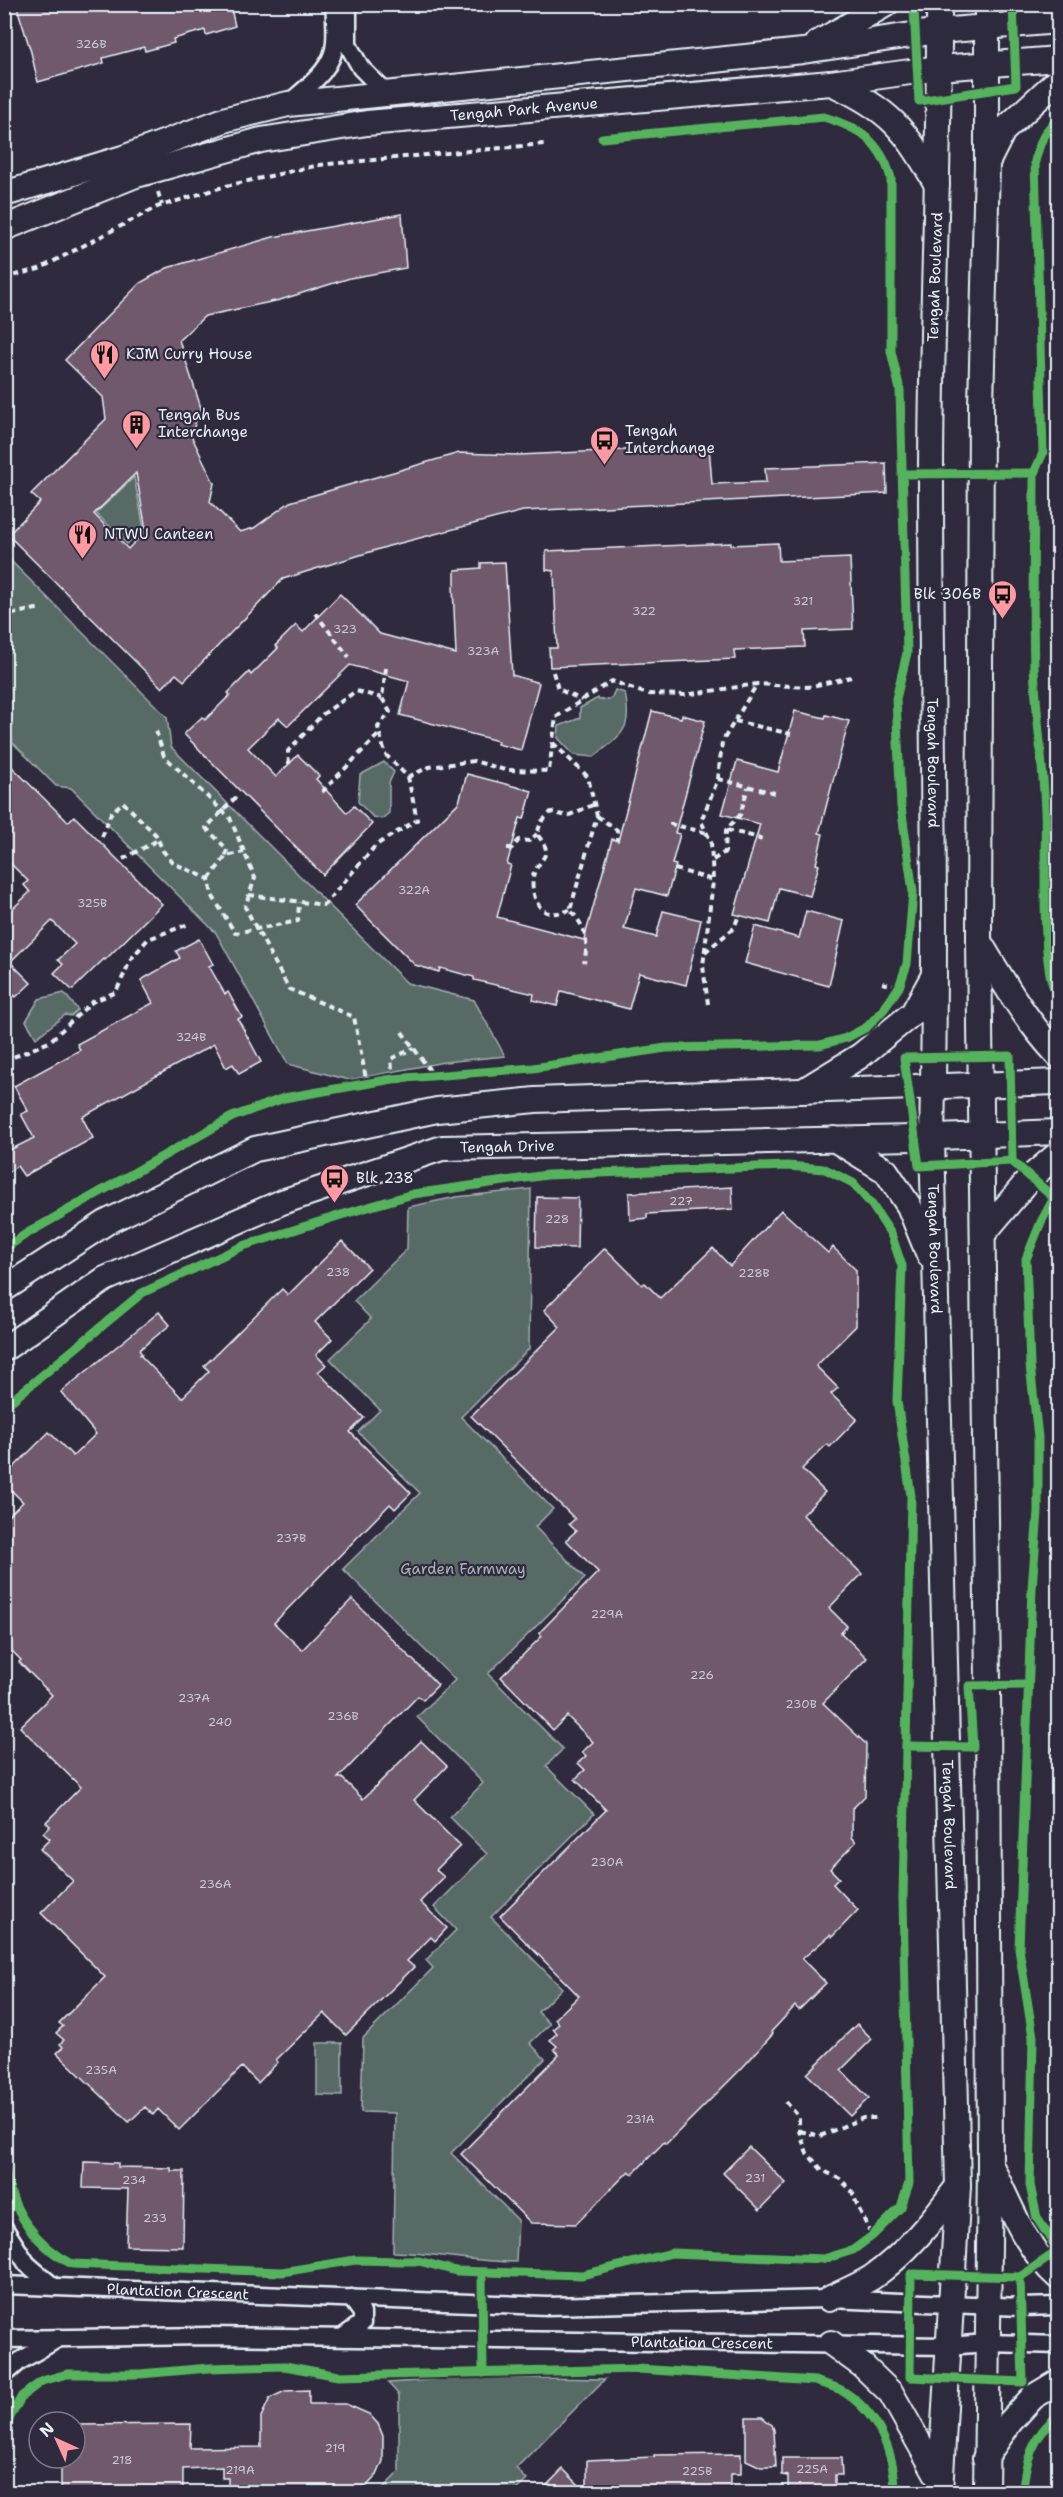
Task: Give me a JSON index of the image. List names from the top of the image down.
{
  "streets": {
    "main road": ["Tengah Park Avenue", "Tengah Boulevard", "Tengah Drive"],
    "street": ["Plantation Crescent"]
  },
  "crossings": [
    ["Tengah Park Avenue", "Tengah Boulevard"],
    ["Tengah Boulevard", "Tengah Drive"],
    ["Tengah Boulevard", "Plantation Crescent"]
  ],
  "parks": ["Garden Farmway"],
  "places": {
    "restaurant": ["KJM Curry House", "NTWU Canteen"],
    "building": ["Tengah Bus Interchange"],
    "bus stop": ["Tengah Interchange", "Blk 306B", "Blk 238"]
  },
  "house_numbers": [
    "326B",
    "321",
    "322",
    "323",
    "323A",
    "322A",
    "325B",
    "324B",
    "227",
    "228",
    "238",
    "228B",
    "237B",
    "229A",
    "226",
    "237A",
    "230B",
    "236B",
    "240",
    "230A",
    "236A",
    "235A",
    "231A",
    "231",
    "234",
    "233",
    "219",
    "218",
    "225A",
    "219A",
    "225B"
  ],
  "north": "top left"
}
